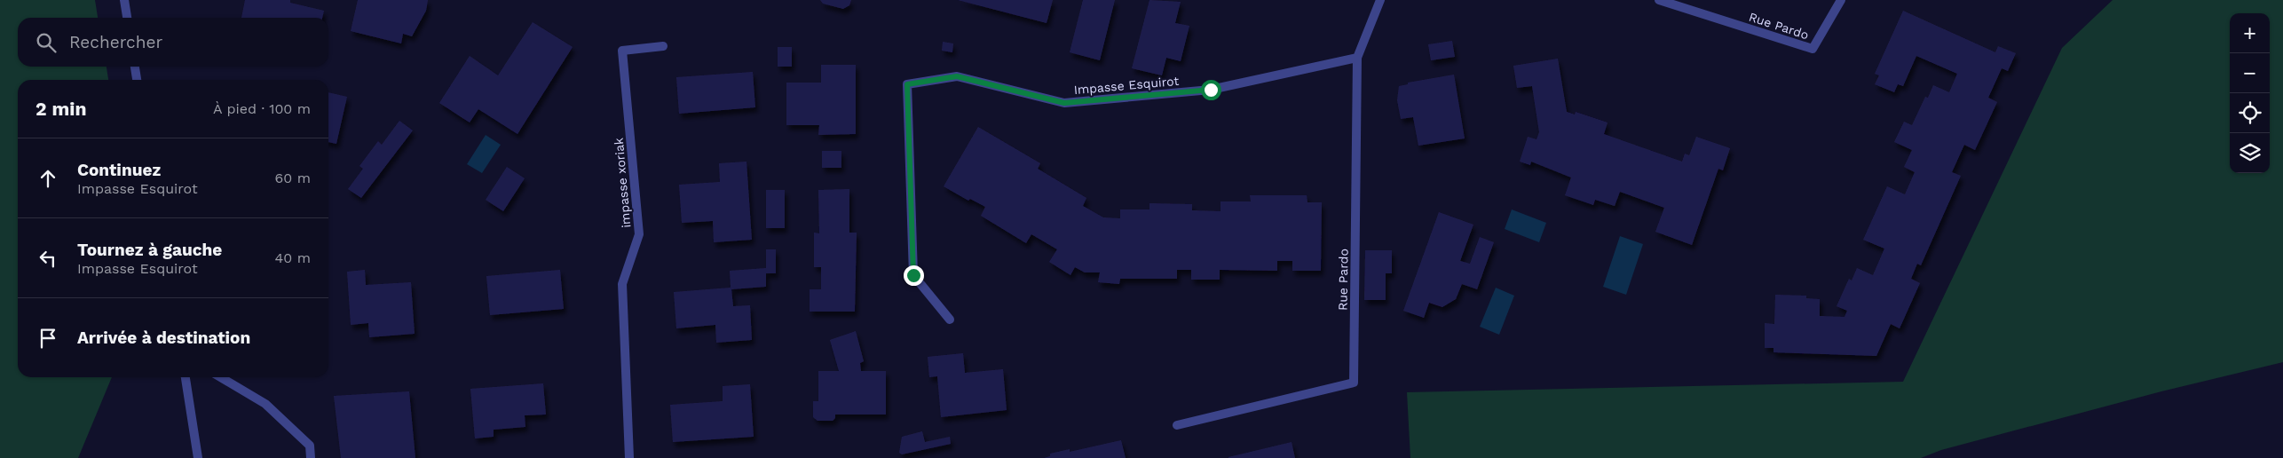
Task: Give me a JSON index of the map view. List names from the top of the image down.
{
  "streets": {
    "street": ["Rue Pardo", "Impasse Esquirot", "impasse xoriak"]
  },
  "crossings": [
    ["Rue Pardo", "Impasse Esquirot"]
  ],
  "page": {
    "map_buttons": ["+", "−"],
    "search": "Rechercher",
    "heading": ["2 min", "À pied · 100 m"],
    "list": [
      ["Continuez", "Impasse Esquirot", "60 m"],
      ["Tournez à gauche", "Impasse Esquirot", "40 m"],
      "Arrivée à destination"
    ]
  }
}
